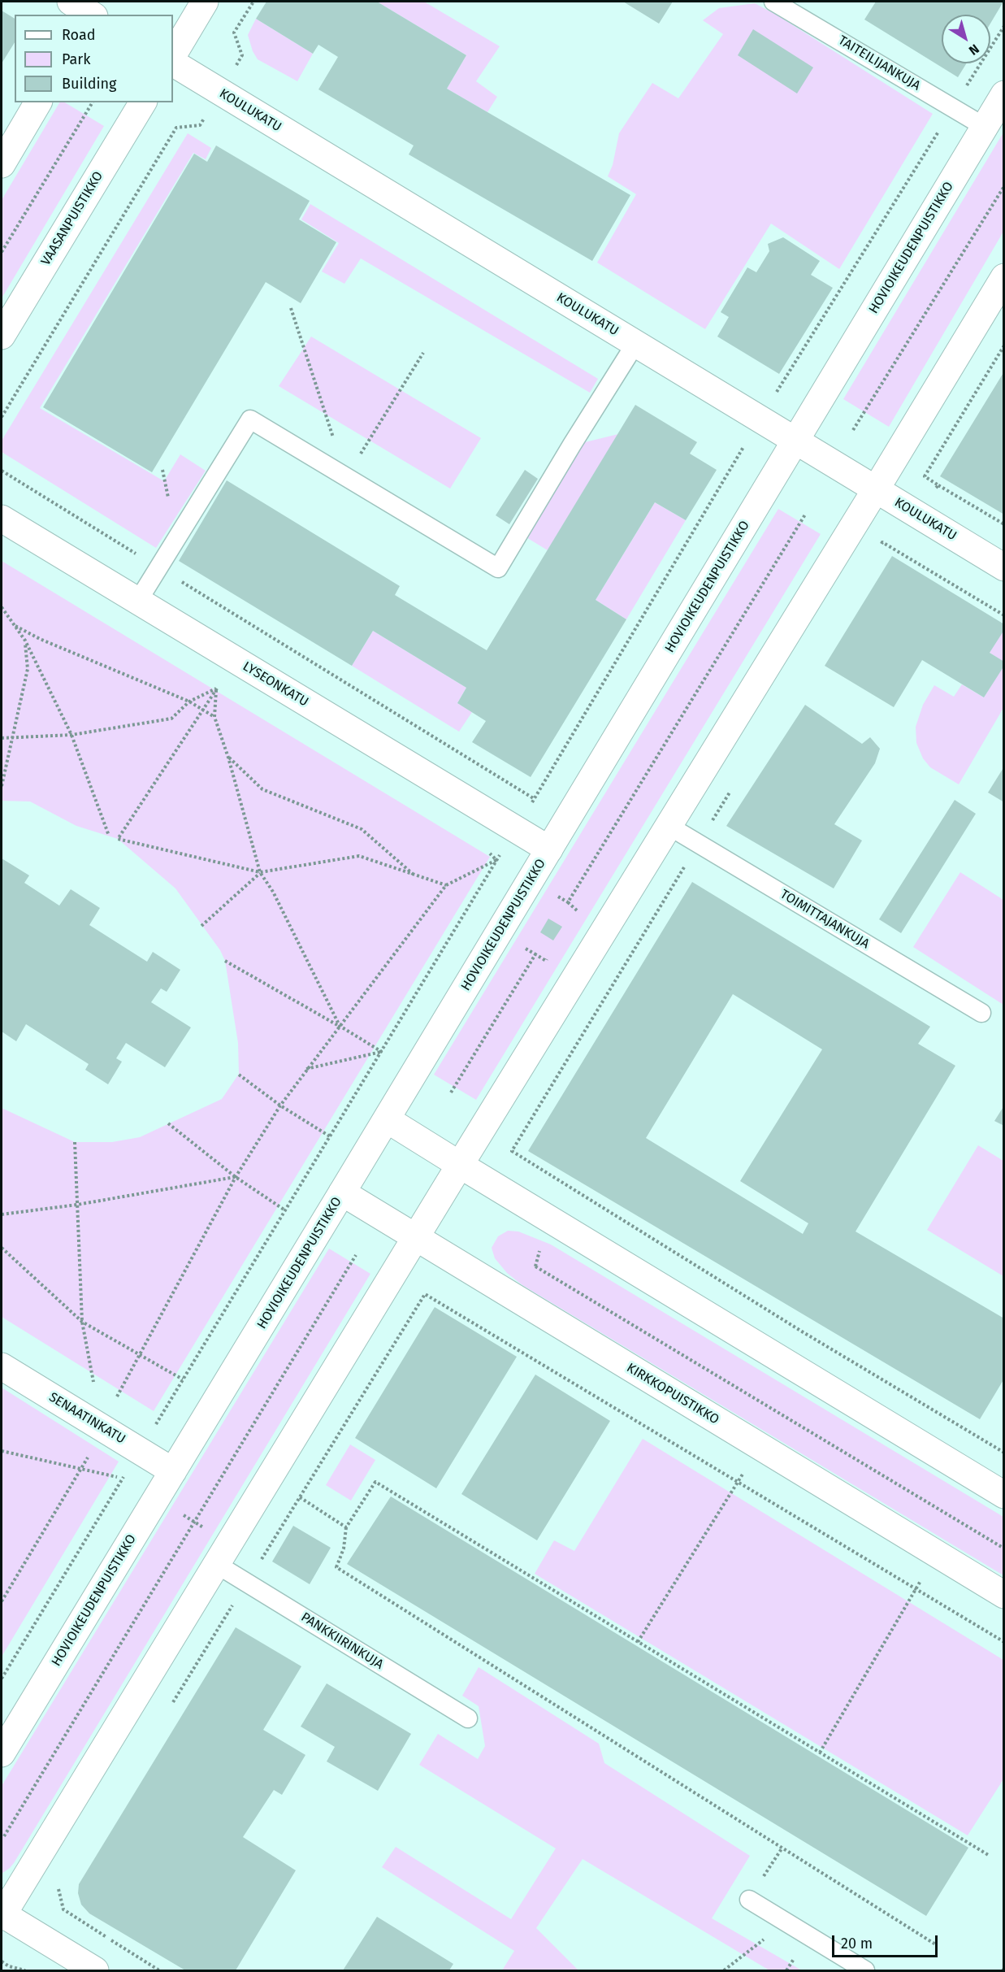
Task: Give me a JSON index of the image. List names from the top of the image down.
{
  "streets": {
    "main road": [
      "KOULUKATU",
      "VAASANPUISTIKKO",
      "HOVIOIKEUDENPUISTIKKO",
      "LYSEONKATU",
      "KIRKKOPUISTIKKO",
      "SENAATINKATU"
    ],
    "lane": ["TAITEILIJANKUJA", "TOIMITTAJANKUJA", "PANKKIIRINKUJA"]
  },
  "crossings": [
    ["TAITEILIJANKUJA", "HOVIOIKEUDENPUISTIKKO"],
    ["KOULUKATU", "HOVIOIKEUDENPUISTIKKO"],
    ["HOVIOIKEUDENPUISTIKKO", "LYSEONKATU"],
    ["HOVIOIKEUDENPUISTIKKO", "KIRKKOPUISTIKKO"],
    ["HOVIOIKEUDENPUISTIKKO", "SENAATINKATU"]
  ],
  "legend": ["Road", "Park", "Building"],
  "scale_bar": "20 m",
  "north": "bottom right"
}
